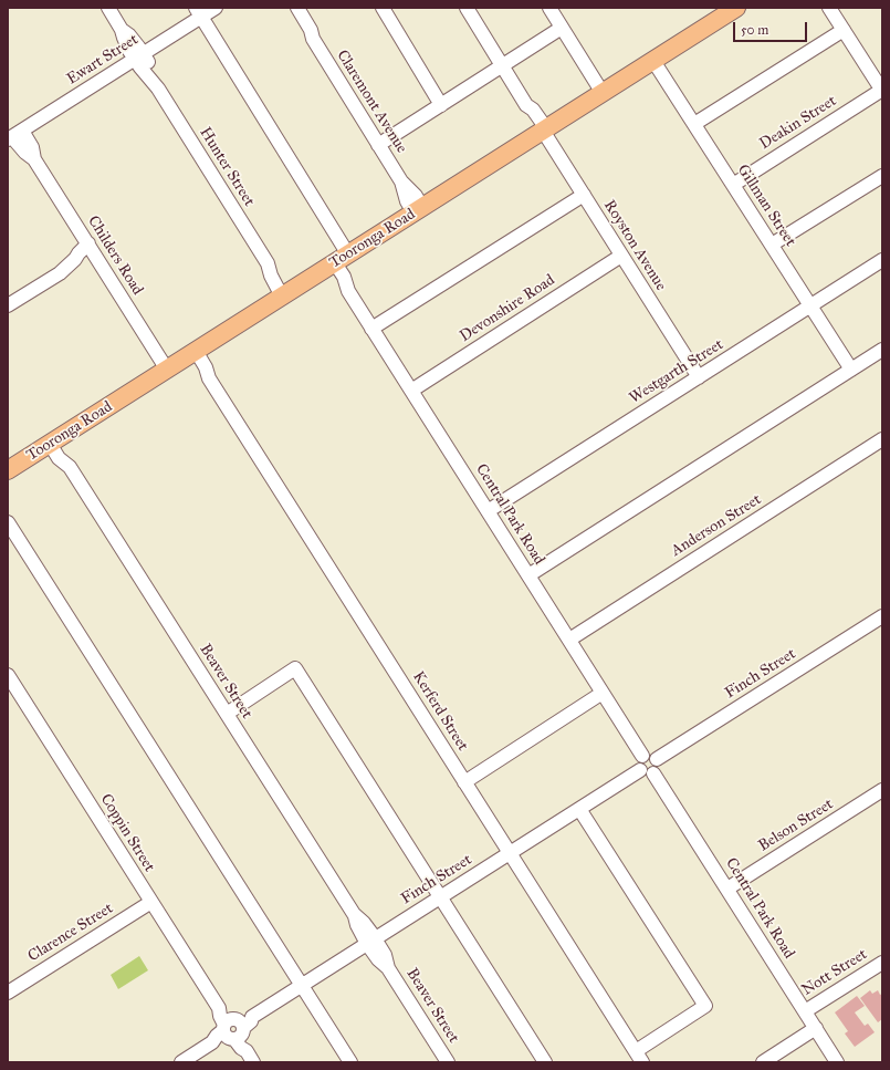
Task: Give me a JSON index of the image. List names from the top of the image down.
{
  "streets": {
    "main road": ["Tooronga Road"],
    "street": [
      "Ewart Street",
      "Claremont Avenue",
      "Deakin Street",
      "Hunter Street",
      "Gillman Street",
      "Royston Avenue",
      "Childers Road",
      "Devonshire Road",
      "Westgarth Street",
      "Central Park Road",
      "Anderson Street",
      "Finch Street",
      "Beaver Street",
      "Kerferd Street",
      "Belson Street",
      "Coppin Street",
      "Clarence Street",
      "Nott Street"
    ]
  },
  "crossings": [
    ["Ewart Street", "Hunter Street"],
    ["Ewart Street", "Childers Road"],
    ["Ewart Street", "Central Park Road"],
    ["Claremont Avenue", "Tooronga Road"],
    ["Deakin Street", "Gillman Street"],
    ["Hunter Street", "Tooronga Road"],
    ["Gillman Street", "Tooronga Road"],
    ["Gillman Street", "Westgarth Street"],
    ["Tooronga Road", "Royston Avenue"],
    ["Tooronga Road", "Childers Road"],
    ["Tooronga Road", "Central Park Road"],
    ["Tooronga Road", "Beaver Street"],
    ["Tooronga Road", "Kerferd Street"],
    ["Royston Avenue", "Devonshire Road"],
    ["Royston Avenue", "Westgarth Street"],
    ["Devonshire Road", "Central Park Road"],
    ["Westgarth Street", "Central Park Road"],
    ["Central Park Road", "Anderson Street"],
    ["Central Park Road", "Finch Street"],
    ["Central Park Road", "Belson Street"],
    ["Central Park Road", "Nott Street"],
    ["Finch Street", "Beaver Street"],
    ["Finch Street", "Kerferd Street"],
    ["Finch Street", "Coppin Street"],
    ["Coppin Street", "Clarence Street"]
  ],
  "scale_bar": "50 m"
}
